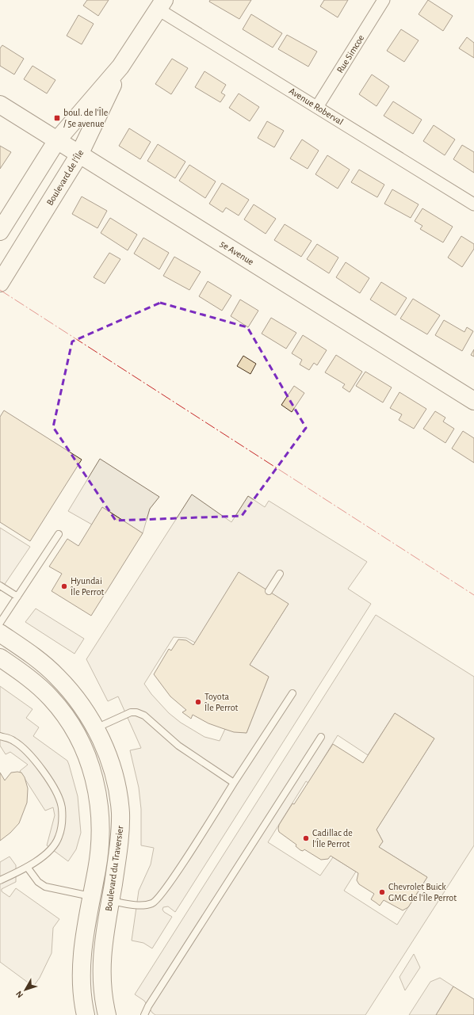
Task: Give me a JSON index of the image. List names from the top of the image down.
{
  "streets": {
    "street": [
      "Rue Simcoe",
      "Avenue Roberval",
      "Boulevard de l'Île",
      "5e Avenue",
      "Boulevard du Traversier"
    ]
  },
  "crossings": [
    ["Rue Simcoe", "Avenue Roberval"],
    ["Avenue Roberval", "Boulevard de l'Île"],
    ["Boulevard de l'Île", "5e Avenue"]
  ],
  "places": {
    "transit": ["boul. de l'Île / 5e avenue"],
    "other": [
      "Hyundai Île Perrot",
      "Toyota Île Perrot",
      "Cadillac de l'Île Perrot",
      "Chevrolet Buick GMC de l'Île Perrot"
    ]
  },
  "north": "bottom left"
}
